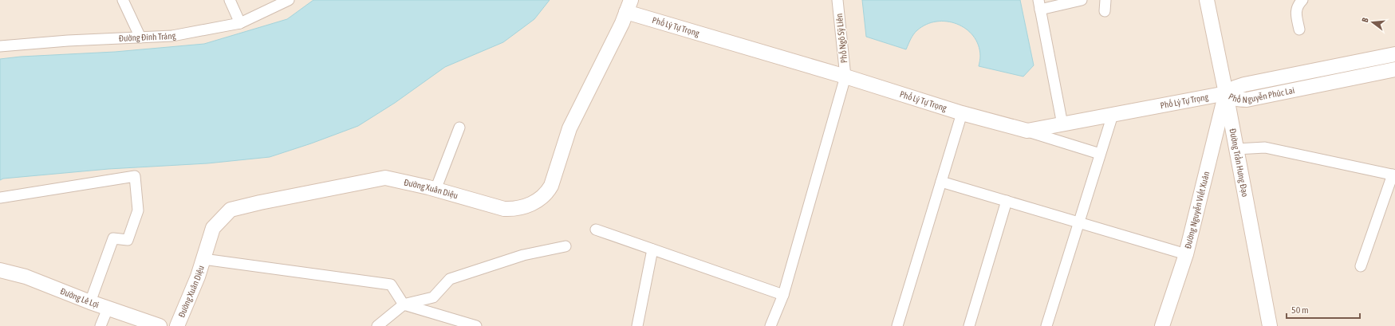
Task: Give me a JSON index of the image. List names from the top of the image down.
{
  "streets": {
    "street": [
      "Phố Lý Tự Trọng",
      "Đường Đinh Tráng",
      "Phố Ngô Sỹ Liên",
      "Phố Nguyễn Phúc Lai",
      "Đường Trần Hưng Đạo",
      "Đường Xuân Diệu",
      "Đường Nguyễn Viết Xuân",
      "Đường Lê Lợi"
    ]
  },
  "crossings": [
    ["Phố Lý Tự Trọng", "Phố Ngô Sỹ Liên"],
    ["Phố Lý Tự Trọng", "Phố Nguyễn Phúc Lai"],
    ["Phố Lý Tự Trọng", "Đường Trần Hưng Đạo"],
    ["Phố Lý Tự Trọng", "Đường Xuân Diệu"],
    ["Phố Lý Tự Trọng", "Đường Nguyễn Viết Xuân"],
    ["Phố Nguyễn Phúc Lai", "Đường Trần Hưng Đạo"],
    ["Phố Nguyễn Phúc Lai", "Đường Nguyễn Viết Xuân"],
    ["Đường Trần Hưng Đạo", "Đường Nguyễn Viết Xuân"]
  ],
  "scale_bar": "50 m",
  "north": "left"
}
